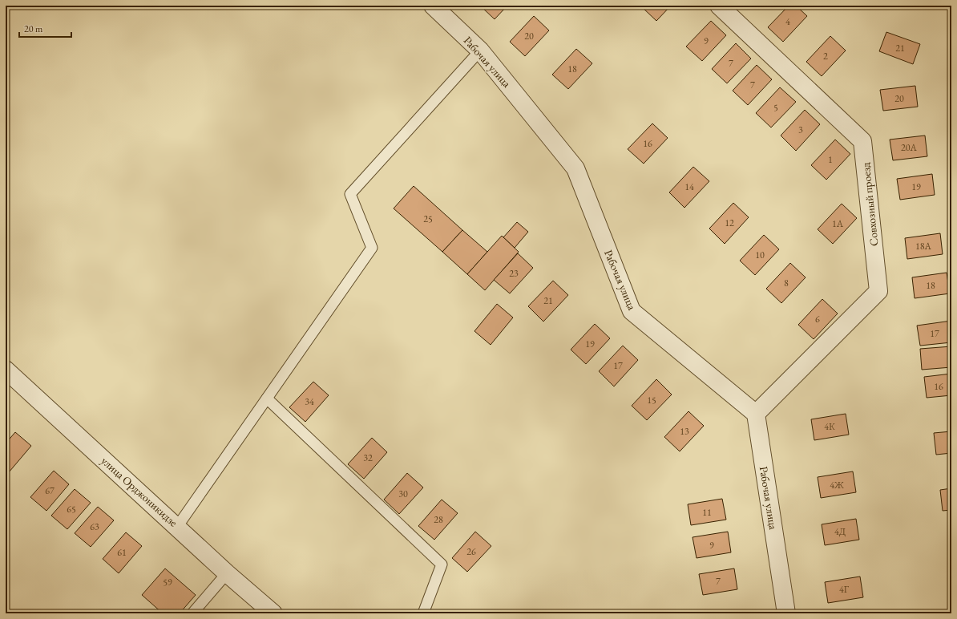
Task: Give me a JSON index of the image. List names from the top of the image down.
{
  "streets": {
    "street": ["Рабочая улица", "Совхозный проезд", "улица Орджоникидзе"]
  },
  "crossings": [
    ["Рабочая улица", "Совхозный проезд"]
  ],
  "house_numbers": [
    "4",
    "20",
    "9",
    "21",
    "2",
    "7",
    "18",
    "7",
    "20",
    "5",
    "3",
    "16",
    "20А",
    "1",
    "14",
    "19",
    "25",
    "12",
    "1А",
    "18А",
    "10",
    "23",
    "8",
    "18",
    "21",
    "6",
    "17",
    "19",
    "17",
    "16",
    "15",
    "34",
    "4К",
    "13",
    "32",
    "4Ж",
    "67",
    "30",
    "65",
    "11",
    "28",
    "63",
    "4Д",
    "9",
    "26",
    "61",
    "7",
    "59",
    "4Г"
  ],
  "scale_bar": "20 m"
}
